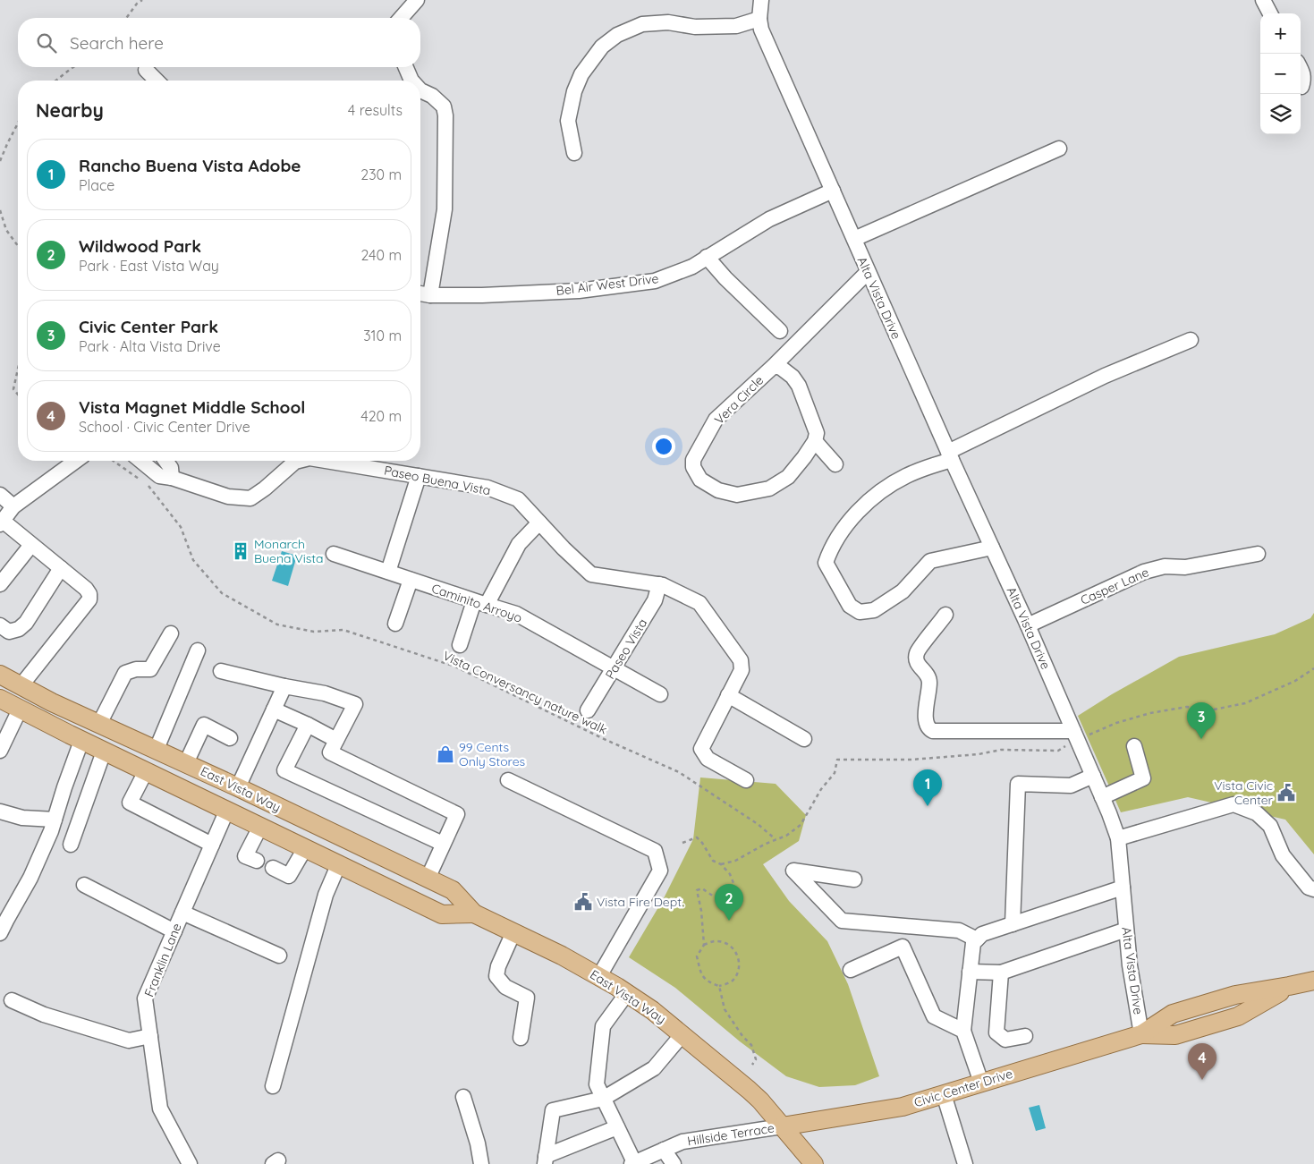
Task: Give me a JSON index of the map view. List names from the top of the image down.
{
  "streets": {
    "main road": ["East Vista Way", "Civic Center Drive"],
    "street": [
      "Bel Air West Drive",
      "Alta Vista Drive",
      "Vera Circle",
      "Paseo Buena Vista",
      "Casper Lane",
      "Caminito Arroyo",
      "Paseo Vista",
      "Franklin Lane",
      "Hillside Terrace"
    ],
    "path": ["Vista Conversancy nature walk"]
  },
  "crossings": [
    ["Bel Air West Drive", "Alta Vista Drive"],
    ["Alta Vista Drive", "Vera Circle"],
    ["Alta Vista Drive", "Casper Lane"],
    ["Alta Vista Drive", "Civic Center Drive"],
    ["Paseo Buena Vista", "Paseo Vista"],
    ["Caminito Arroyo", "Paseo Vista"],
    ["East Vista Way", "Franklin Lane"],
    ["East Vista Way", "Civic Center Drive"],
    ["East Vista Way", "Hillside Terrace"],
    ["Civic Center Drive", "Hillside Terrace"]
  ],
  "places": {
    "building": ["Monarch Buena Vista"],
    "shop": ["99 Cents Only Stores"],
    "public building": ["Vista Civic Center", "Vista Fire Dept."]
  },
  "page": {
    "map_buttons": ["+", "−"],
    "search": "Search here",
    "heading": ["Nearby", "4 results"],
    "list": [
      {
        "mark": "1",
        "name": "Rancho Buena Vista Adobe",
        "note": "Place",
        "value": "230 m"
      },
      {
        "mark": "2",
        "name": "Wildwood Park",
        "note": "Park · East Vista Way",
        "value": "240 m"
      },
      {
        "mark": "3",
        "name": "Civic Center Park",
        "note": "Park · Alta Vista Drive",
        "value": "310 m"
      },
      {
        "mark": "4",
        "name": "Vista Magnet Middle School",
        "note": "School · Civic Center Drive",
        "value": "420 m"
      }
    ],
    "pins": [
      "3",
      "1",
      "2",
      "4"
    ]
  }
}
